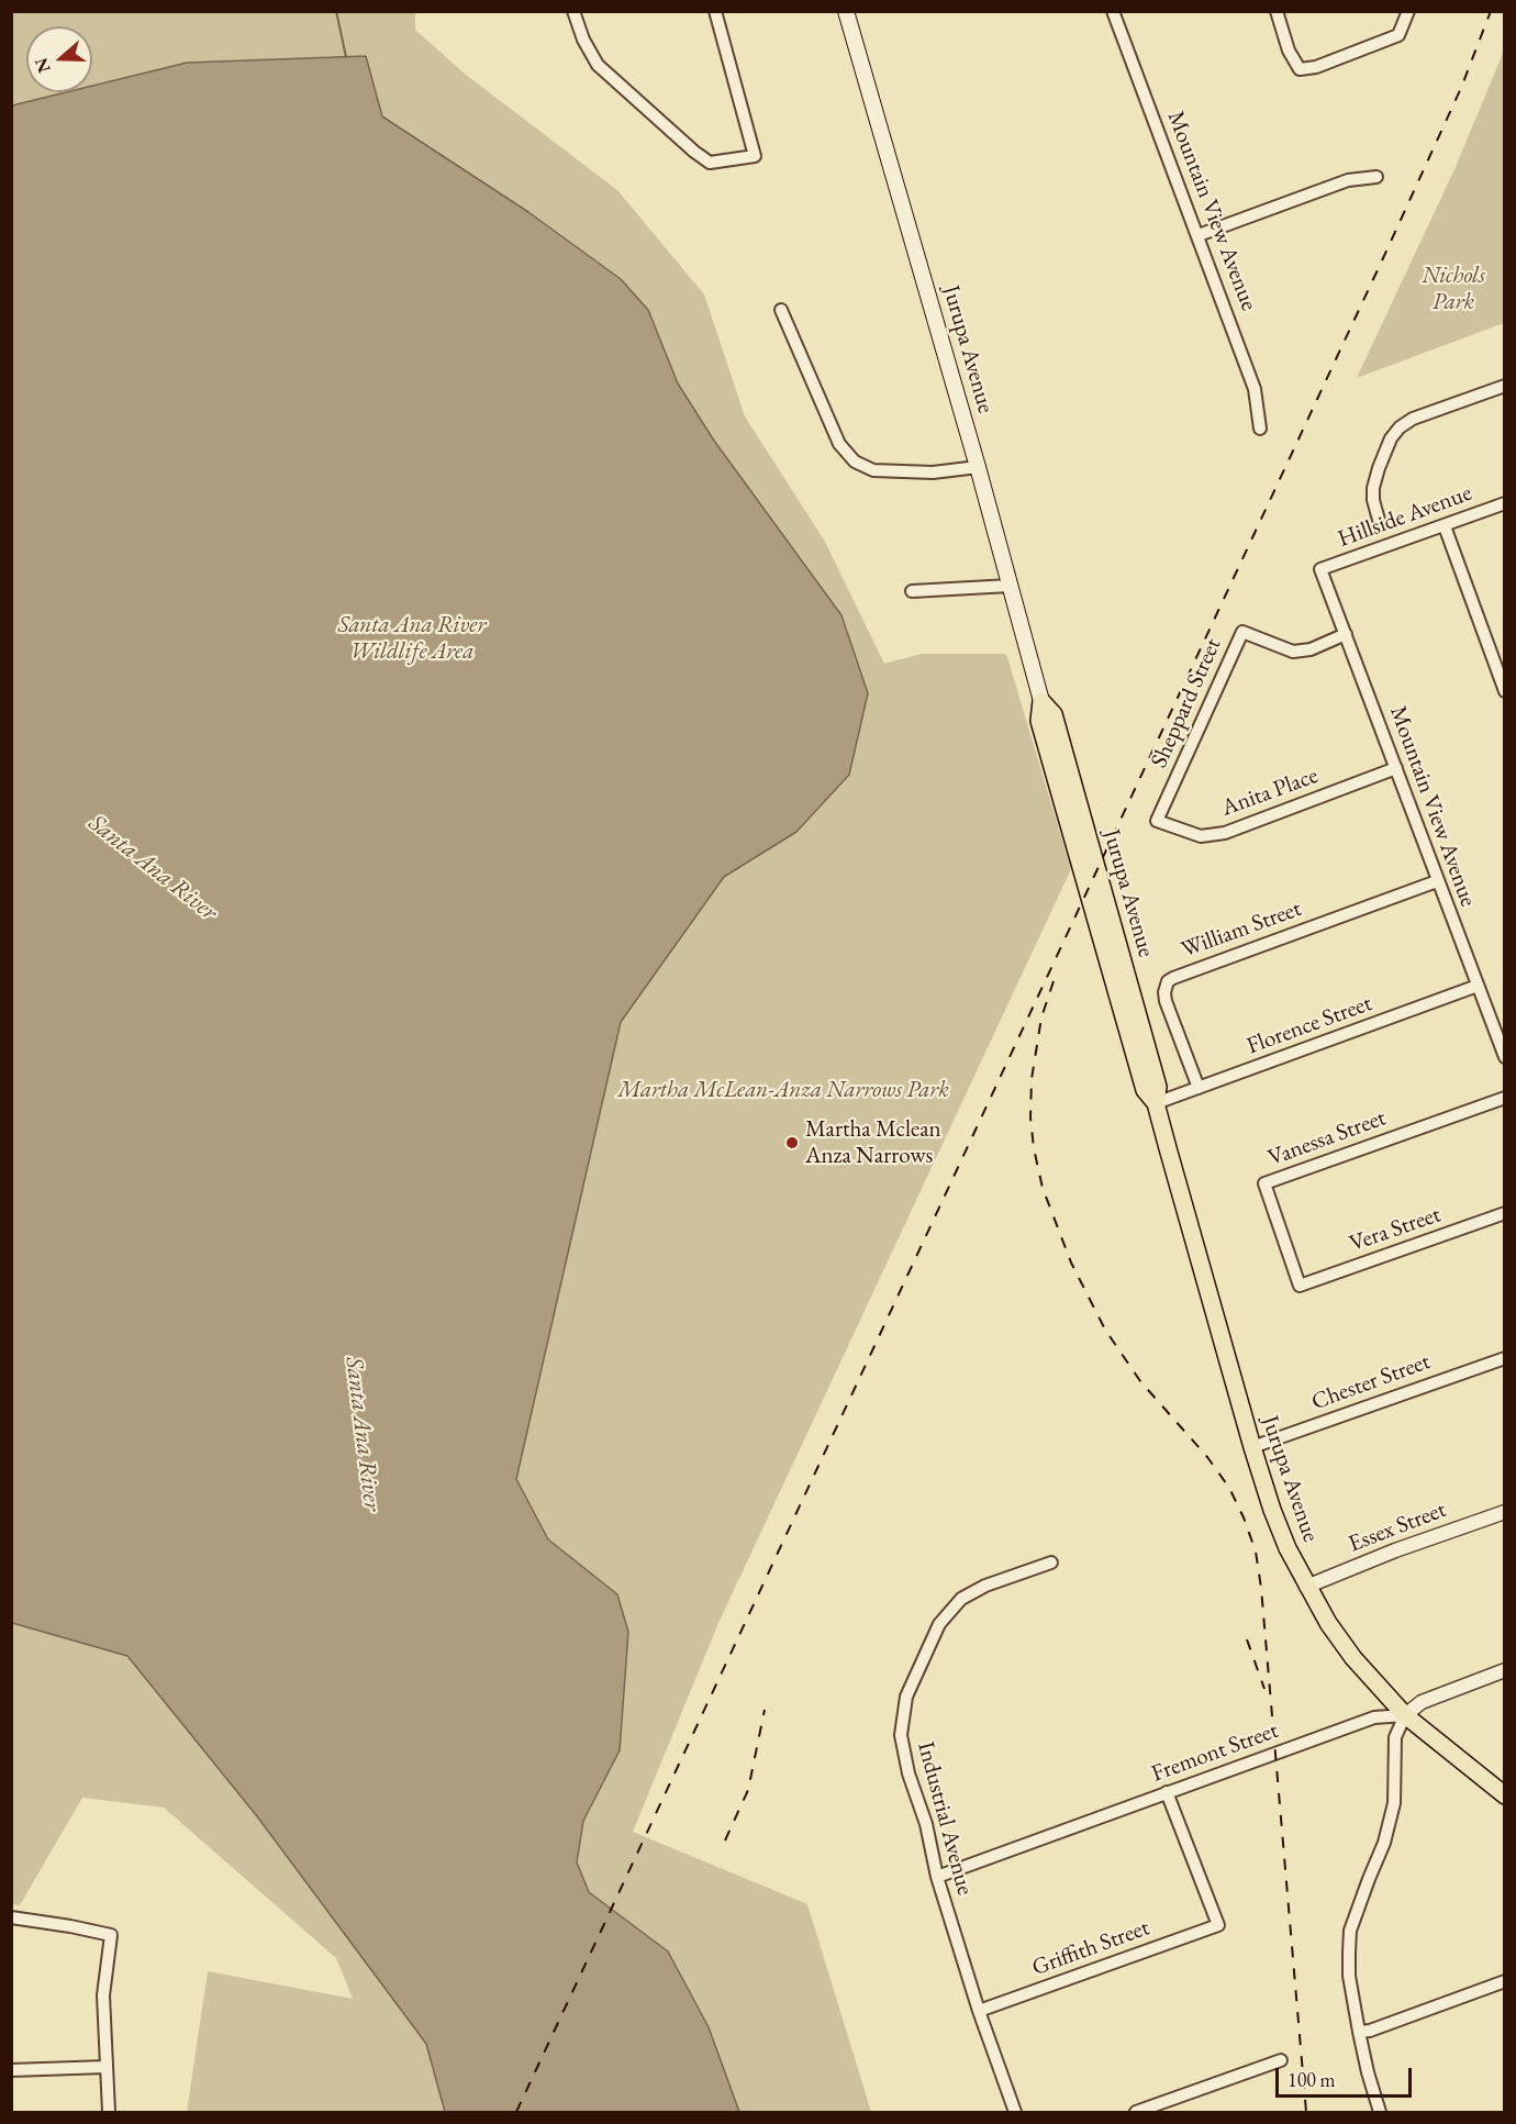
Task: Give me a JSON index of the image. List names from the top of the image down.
{
  "streets": {
    "main road": ["Jurupa Avenue"],
    "street": [
      "Mountain View Avenue",
      "Hillside Avenue",
      "Sheppard Street",
      "Anita Place",
      "William Street",
      "Florence Street",
      "Vanessa Street",
      "Vera Street",
      "Chester Street",
      "Essex Street",
      "Fremont Street",
      "Industrial Avenue",
      "Griffith Street"
    ]
  },
  "crossings": [
    ["Mountain View Avenue", "Hillside Avenue"],
    ["Mountain View Avenue", "Sheppard Street"],
    ["Mountain View Avenue", "Anita Place"],
    ["Mountain View Avenue", "William Street"],
    ["Mountain View Avenue", "Florence Street"],
    ["Jurupa Avenue", "Florence Street"],
    ["Jurupa Avenue", "Chester Street"],
    ["Jurupa Avenue", "Essex Street"],
    ["Jurupa Avenue", "Fremont Street"],
    ["Sheppard Street", "Anita Place"],
    ["William Street", "Florence Street"],
    ["Vanessa Street", "Vera Street"],
    ["Fremont Street", "Industrial Avenue"],
    ["Fremont Street", "Griffith Street"],
    ["Industrial Avenue", "Griffith Street"]
  ],
  "water": ["Santa Ana River"],
  "parks": ["Nichols Park", "Santa Ana River Wildlife Area", "Martha McLean-Anza Narrows Park"],
  "places": ["Martha Mclean Anza Narrows"],
  "scale_bar": "100 m",
  "north": "left"
}
